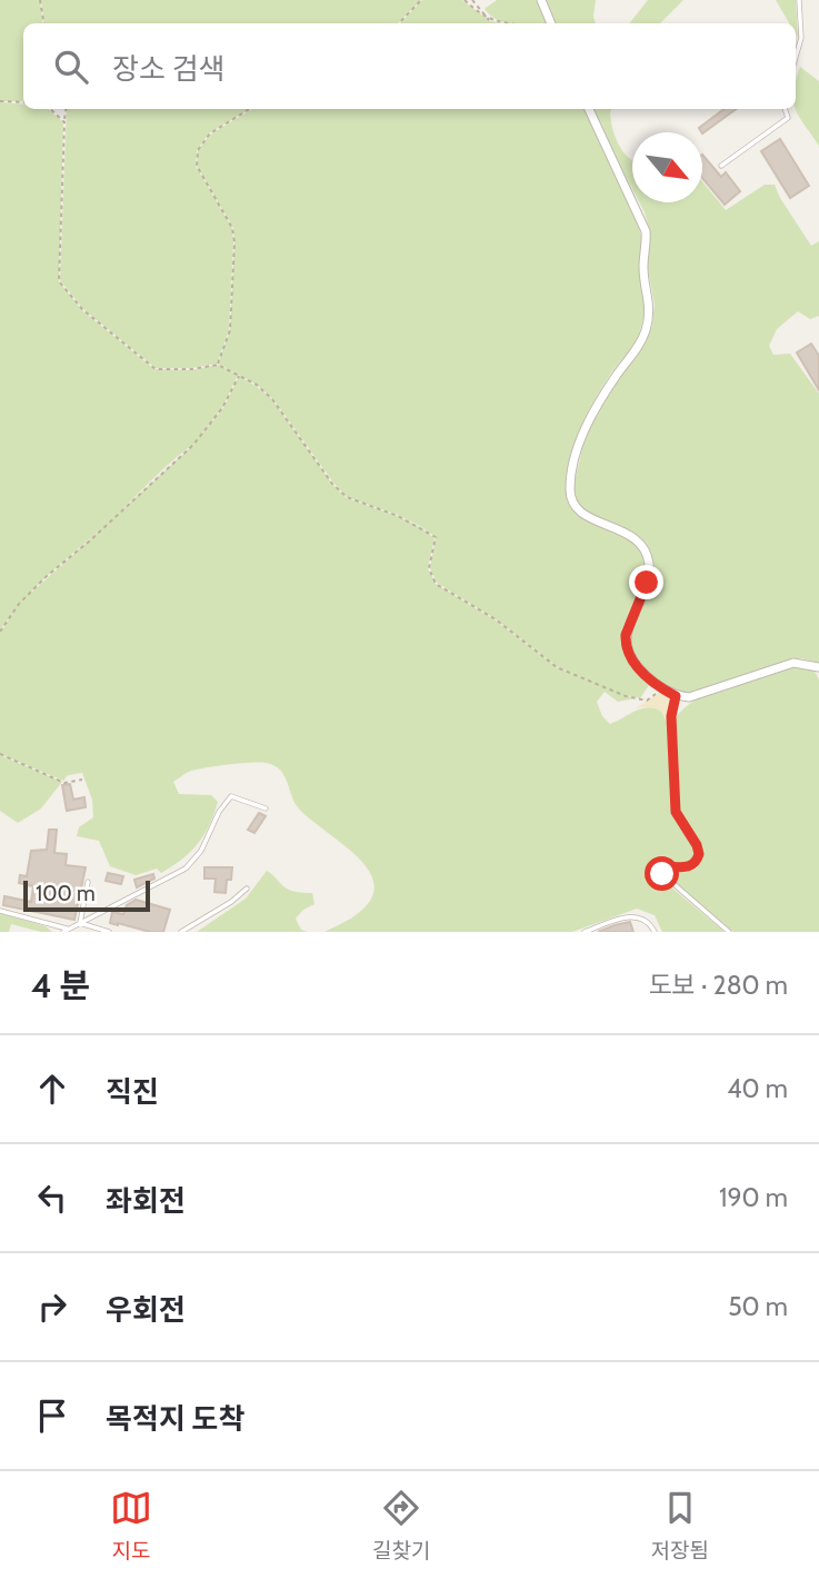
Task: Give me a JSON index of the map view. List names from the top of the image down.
{
  "scale_bar": "100 m",
  "north": "bottom right",
  "page": {
    "search": "장소 검색",
    "scale": "100 m",
    "heading": ["4 분", "도보 · 280 m"],
    "list": [
      ["직진", "40 m"],
      ["좌회전", "190 m"],
      ["우회전", "50 m"],
      "목적지 도착"
    ],
    "nav": ["지도", "길찾기", "저장됨"]
  }
}
